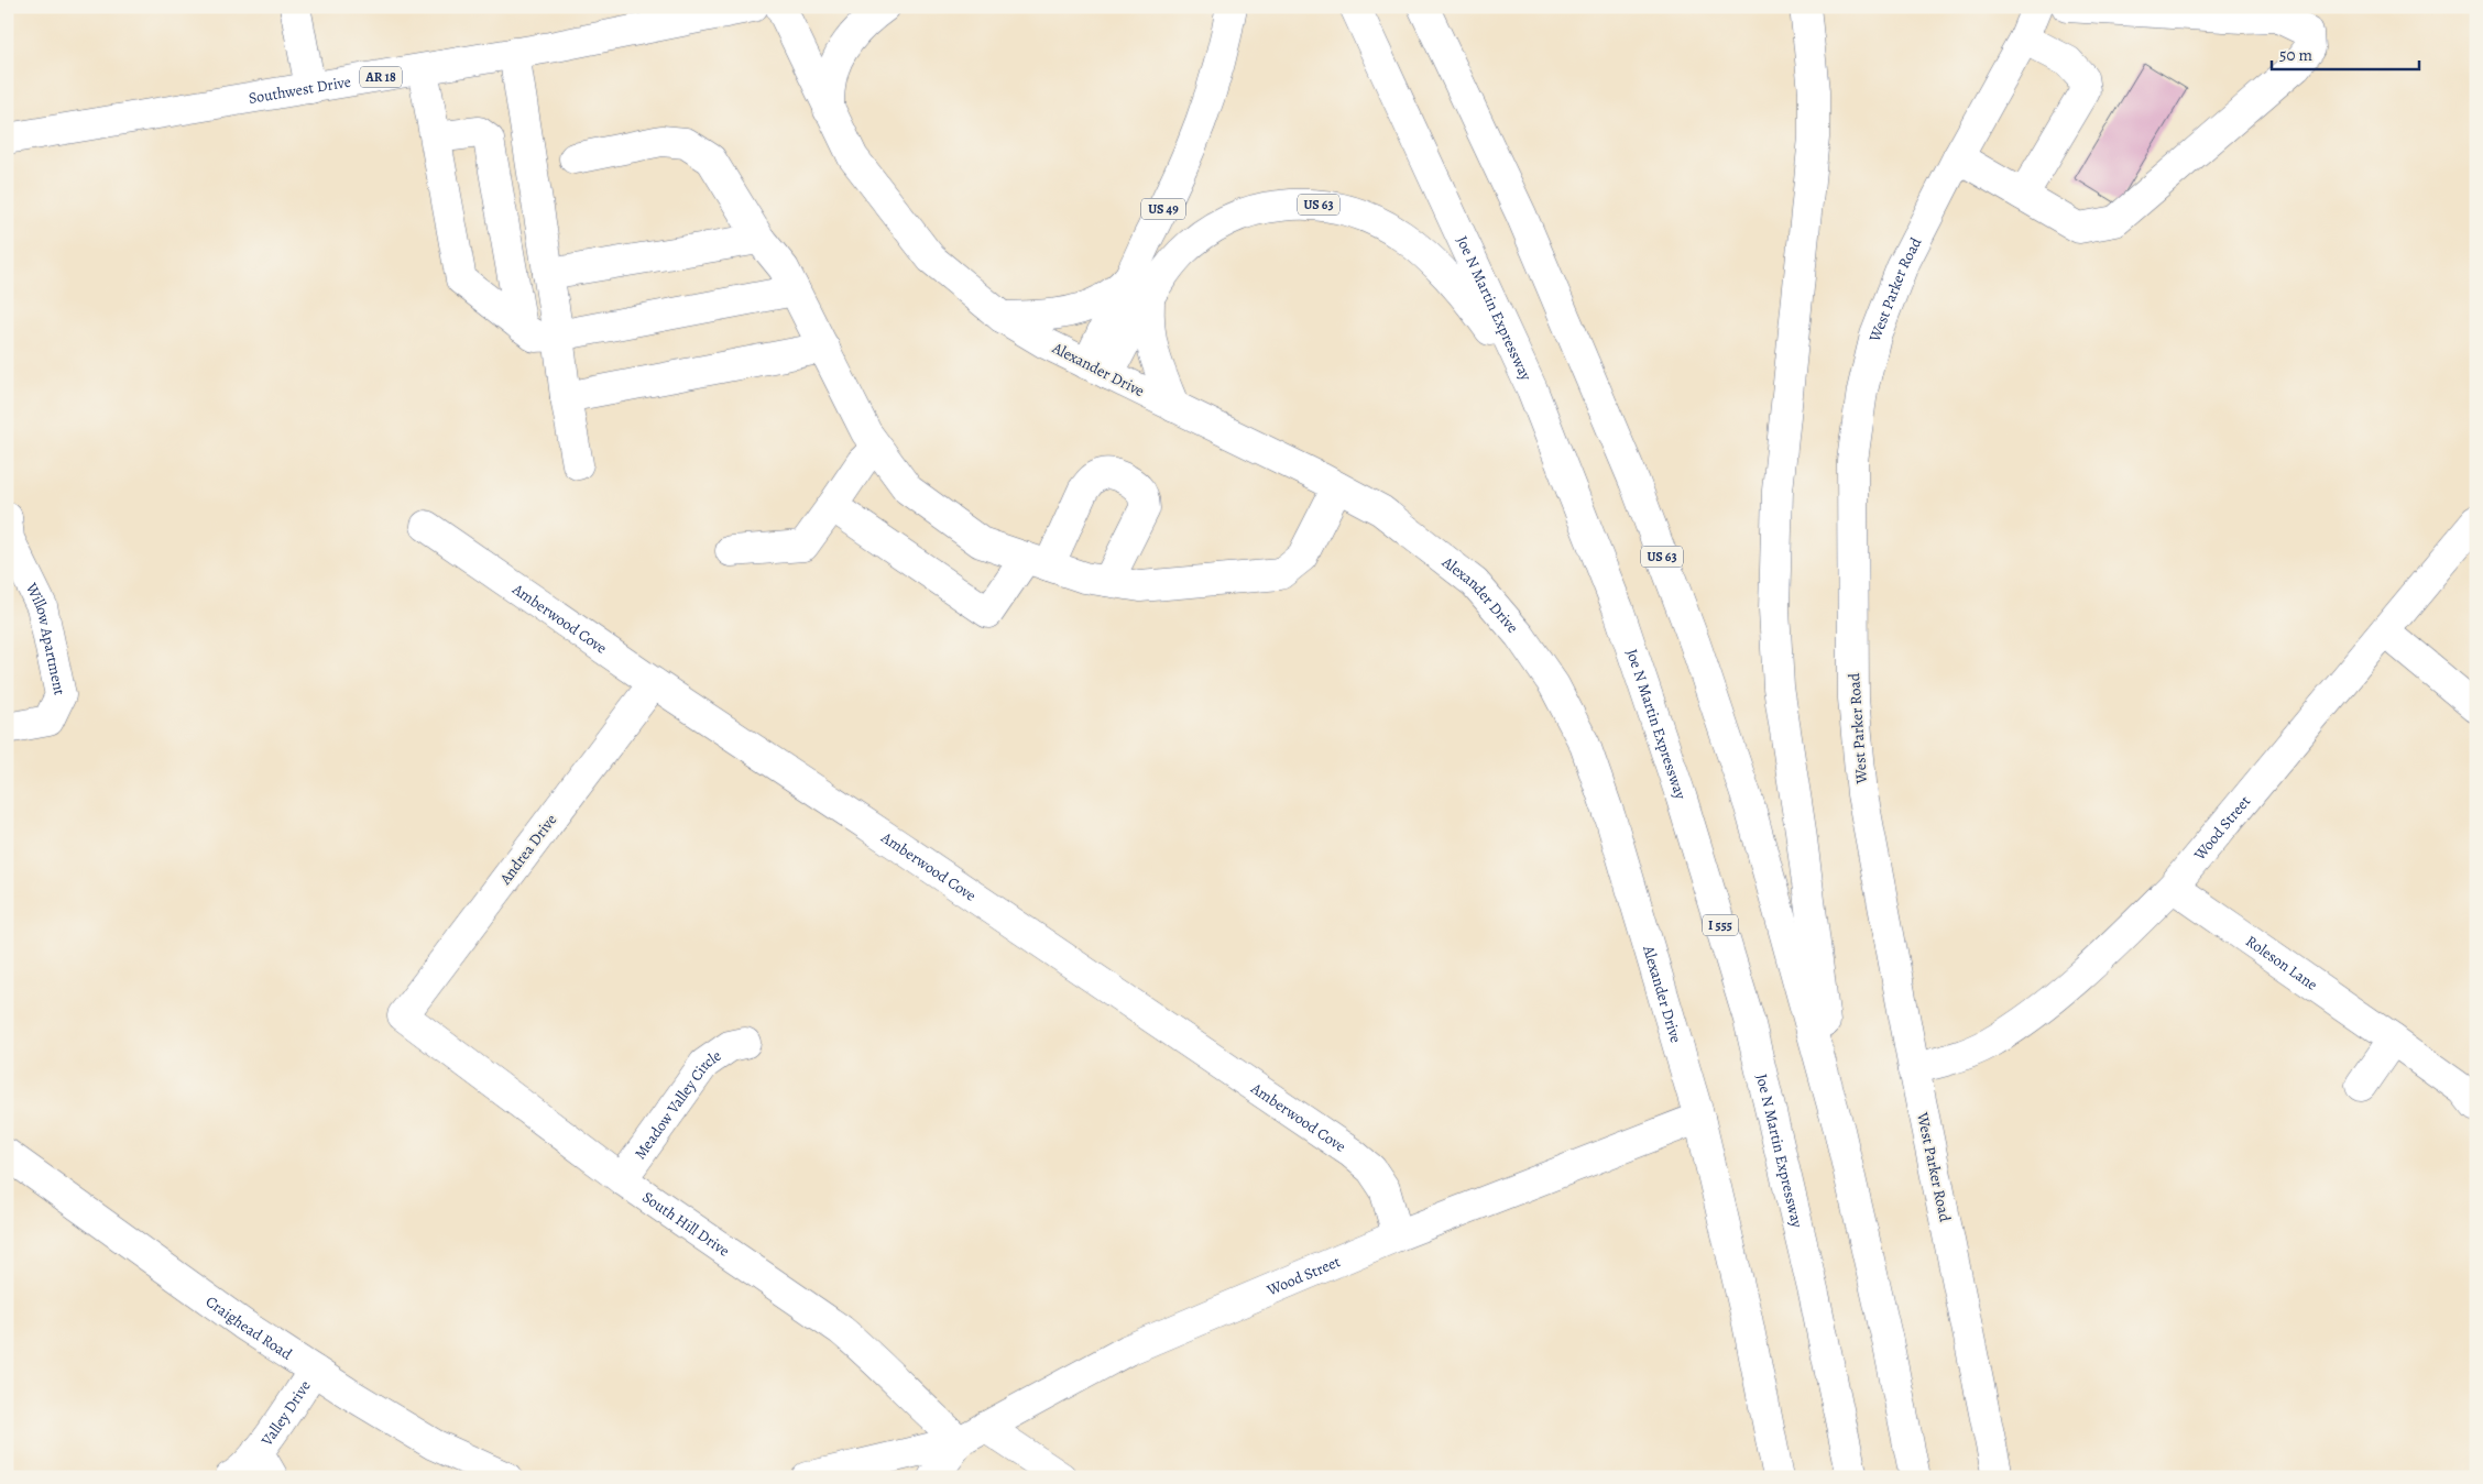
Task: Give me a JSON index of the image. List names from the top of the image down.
{
  "streets": {
    "main road": [
      "AR 18",
      "Southwest Drive",
      "US 63",
      "US 49",
      "West Parker Road",
      "Joe N Martin Expressway",
      "Alexander Drive",
      "Amberwood Cove",
      "Willow Apartment",
      "Wood Street",
      "Andrea Drive",
      "I 555",
      "Roleson Lane",
      "Meadow Valley Circle",
      "South Hill Drive",
      "Craighead Road",
      "Valley Drive"
    ]
  },
  "crossings": [
    ["US 63", "US 49"],
    ["US 63", "Joe N Martin Expressway"],
    ["US 63", "Alexander Drive"],
    ["US 49", "Alexander Drive"],
    ["West Parker Road", "Wood Street"],
    ["Alexander Drive", "Wood Street"],
    ["Amberwood Cove", "Wood Street"],
    ["Amberwood Cove", "Andrea Drive"],
    ["Wood Street", "Roleson Lane"],
    ["Wood Street", "South Hill Drive"],
    ["Andrea Drive", "South Hill Drive"],
    ["Meadow Valley Circle", "South Hill Drive"],
    ["Craighead Road", "Valley Drive"]
  ],
  "scale_bar": "50 m"
}
